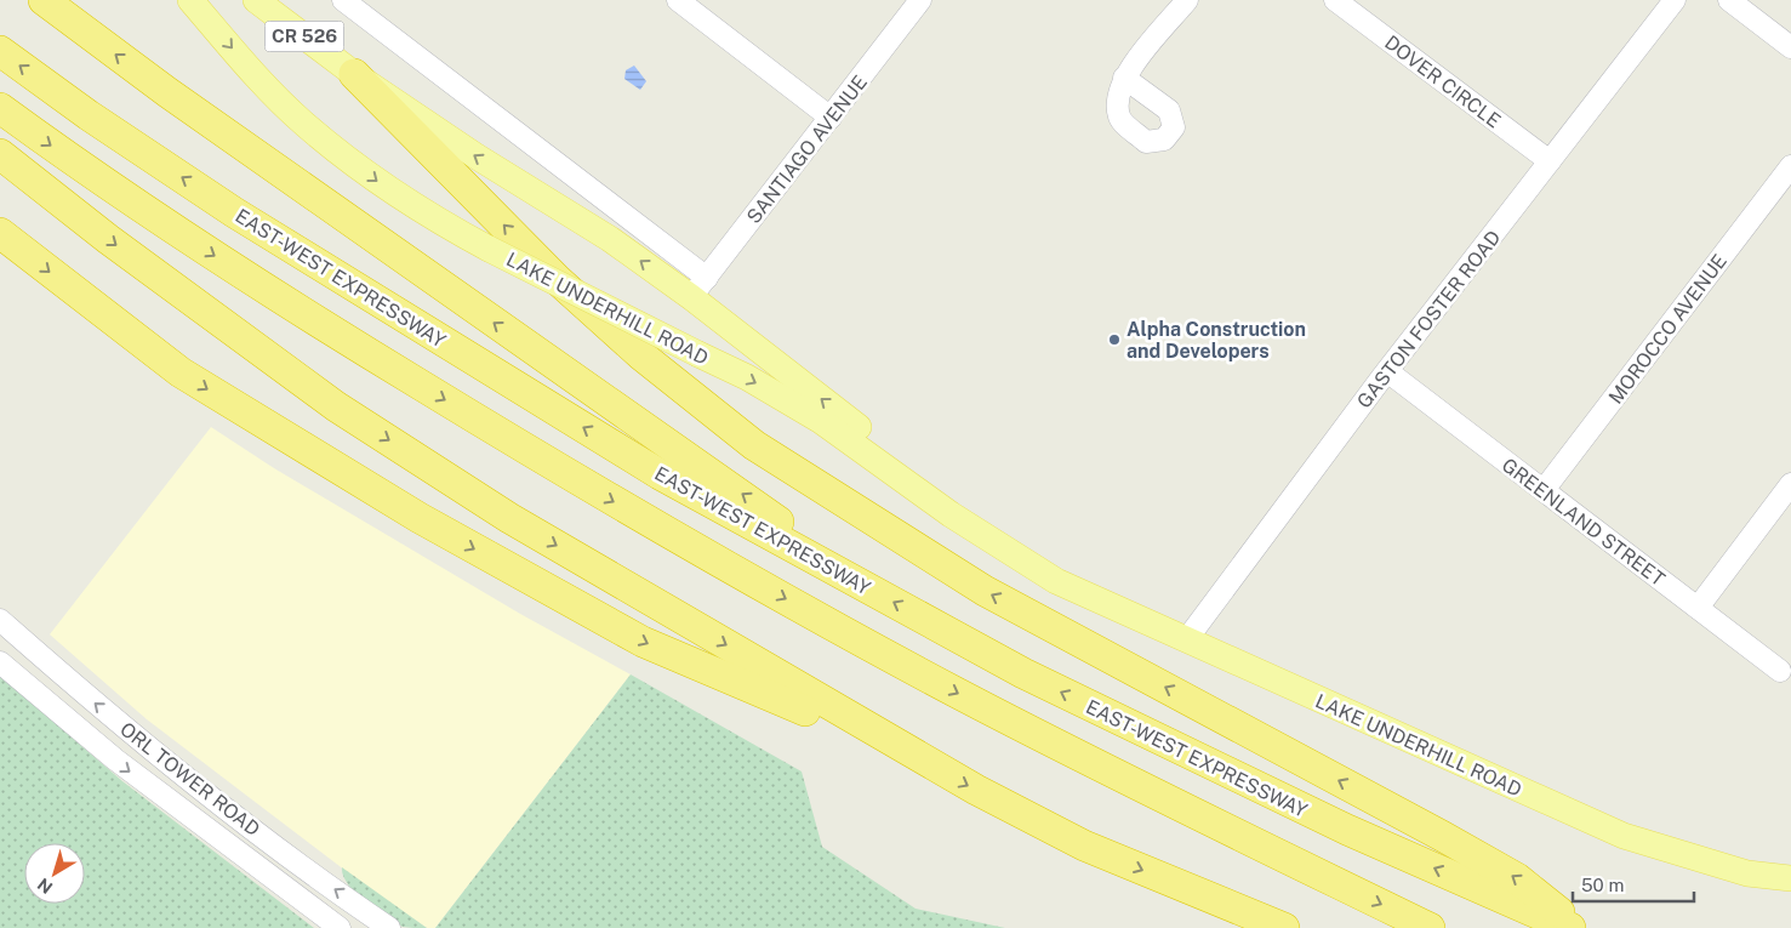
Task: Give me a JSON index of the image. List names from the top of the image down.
{
  "streets": {
    "highway": ["EAST-WEST EXPRESSWAY"],
    "main road": ["CR 526", "LAKE UNDERHILL ROAD"],
    "street": [
      "DOVER CIRCLE",
      "SANTIAGO AVENUE",
      "GASTON FOSTER ROAD",
      "MOROCCO AVENUE",
      "GREENLAND STREET",
      "ORL TOWER ROAD"
    ]
  },
  "crossings": [
    ["DOVER CIRCLE", "GASTON FOSTER ROAD"],
    ["SANTIAGO AVENUE", "LAKE UNDERHILL ROAD"],
    ["LAKE UNDERHILL ROAD", "GASTON FOSTER ROAD"],
    ["GASTON FOSTER ROAD", "GREENLAND STREET"],
    ["MOROCCO AVENUE", "GREENLAND STREET"]
  ],
  "places": ["Alpha Construction and Developers"],
  "scale_bar": "50 m",
  "north": "bottom left"
}
